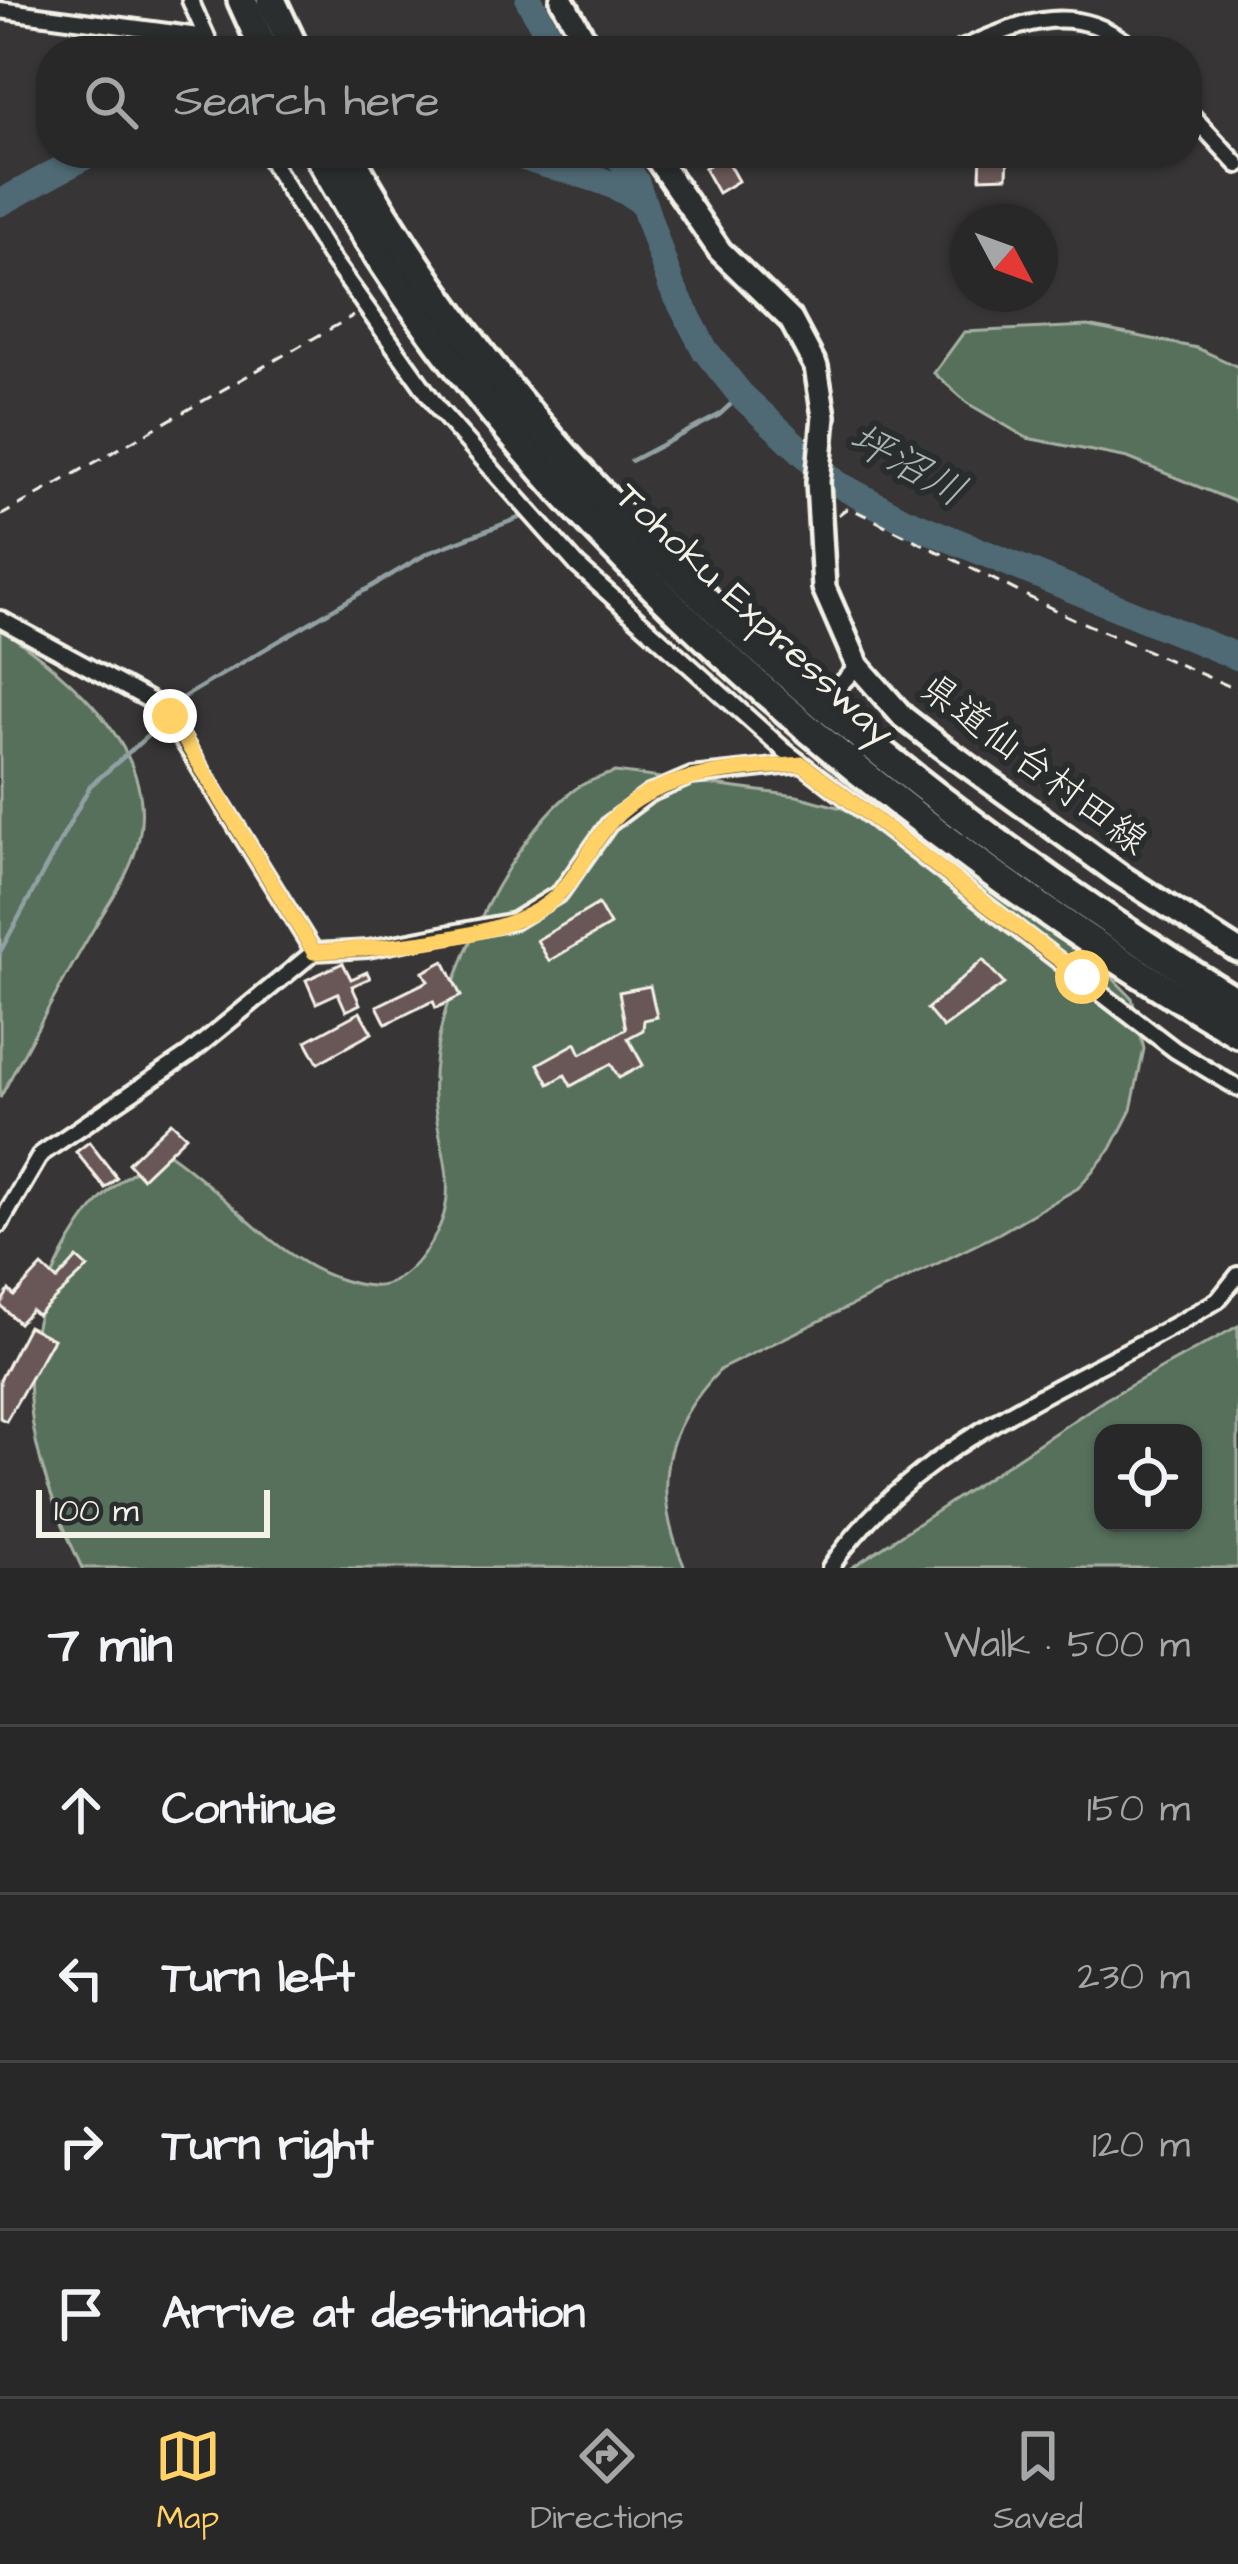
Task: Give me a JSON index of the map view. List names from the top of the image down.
{
  "streets": {
    "highway": ["Tohoku Expressway"],
    "main road": ["県道仙台村田線"]
  },
  "water": ["坪沼川"],
  "scale_bar": "100 m",
  "north": "bottom right",
  "page": {
    "search": "Search here",
    "scale": "100 m",
    "heading": ["7 min", "Walk · 500 m"],
    "list": [
      ["Continue", "150 m"],
      ["Turn left", "230 m"],
      ["Turn right", "120 m"],
      "Arrive at destination"
    ],
    "nav": ["Map", "Directions", "Saved"]
  }
}
